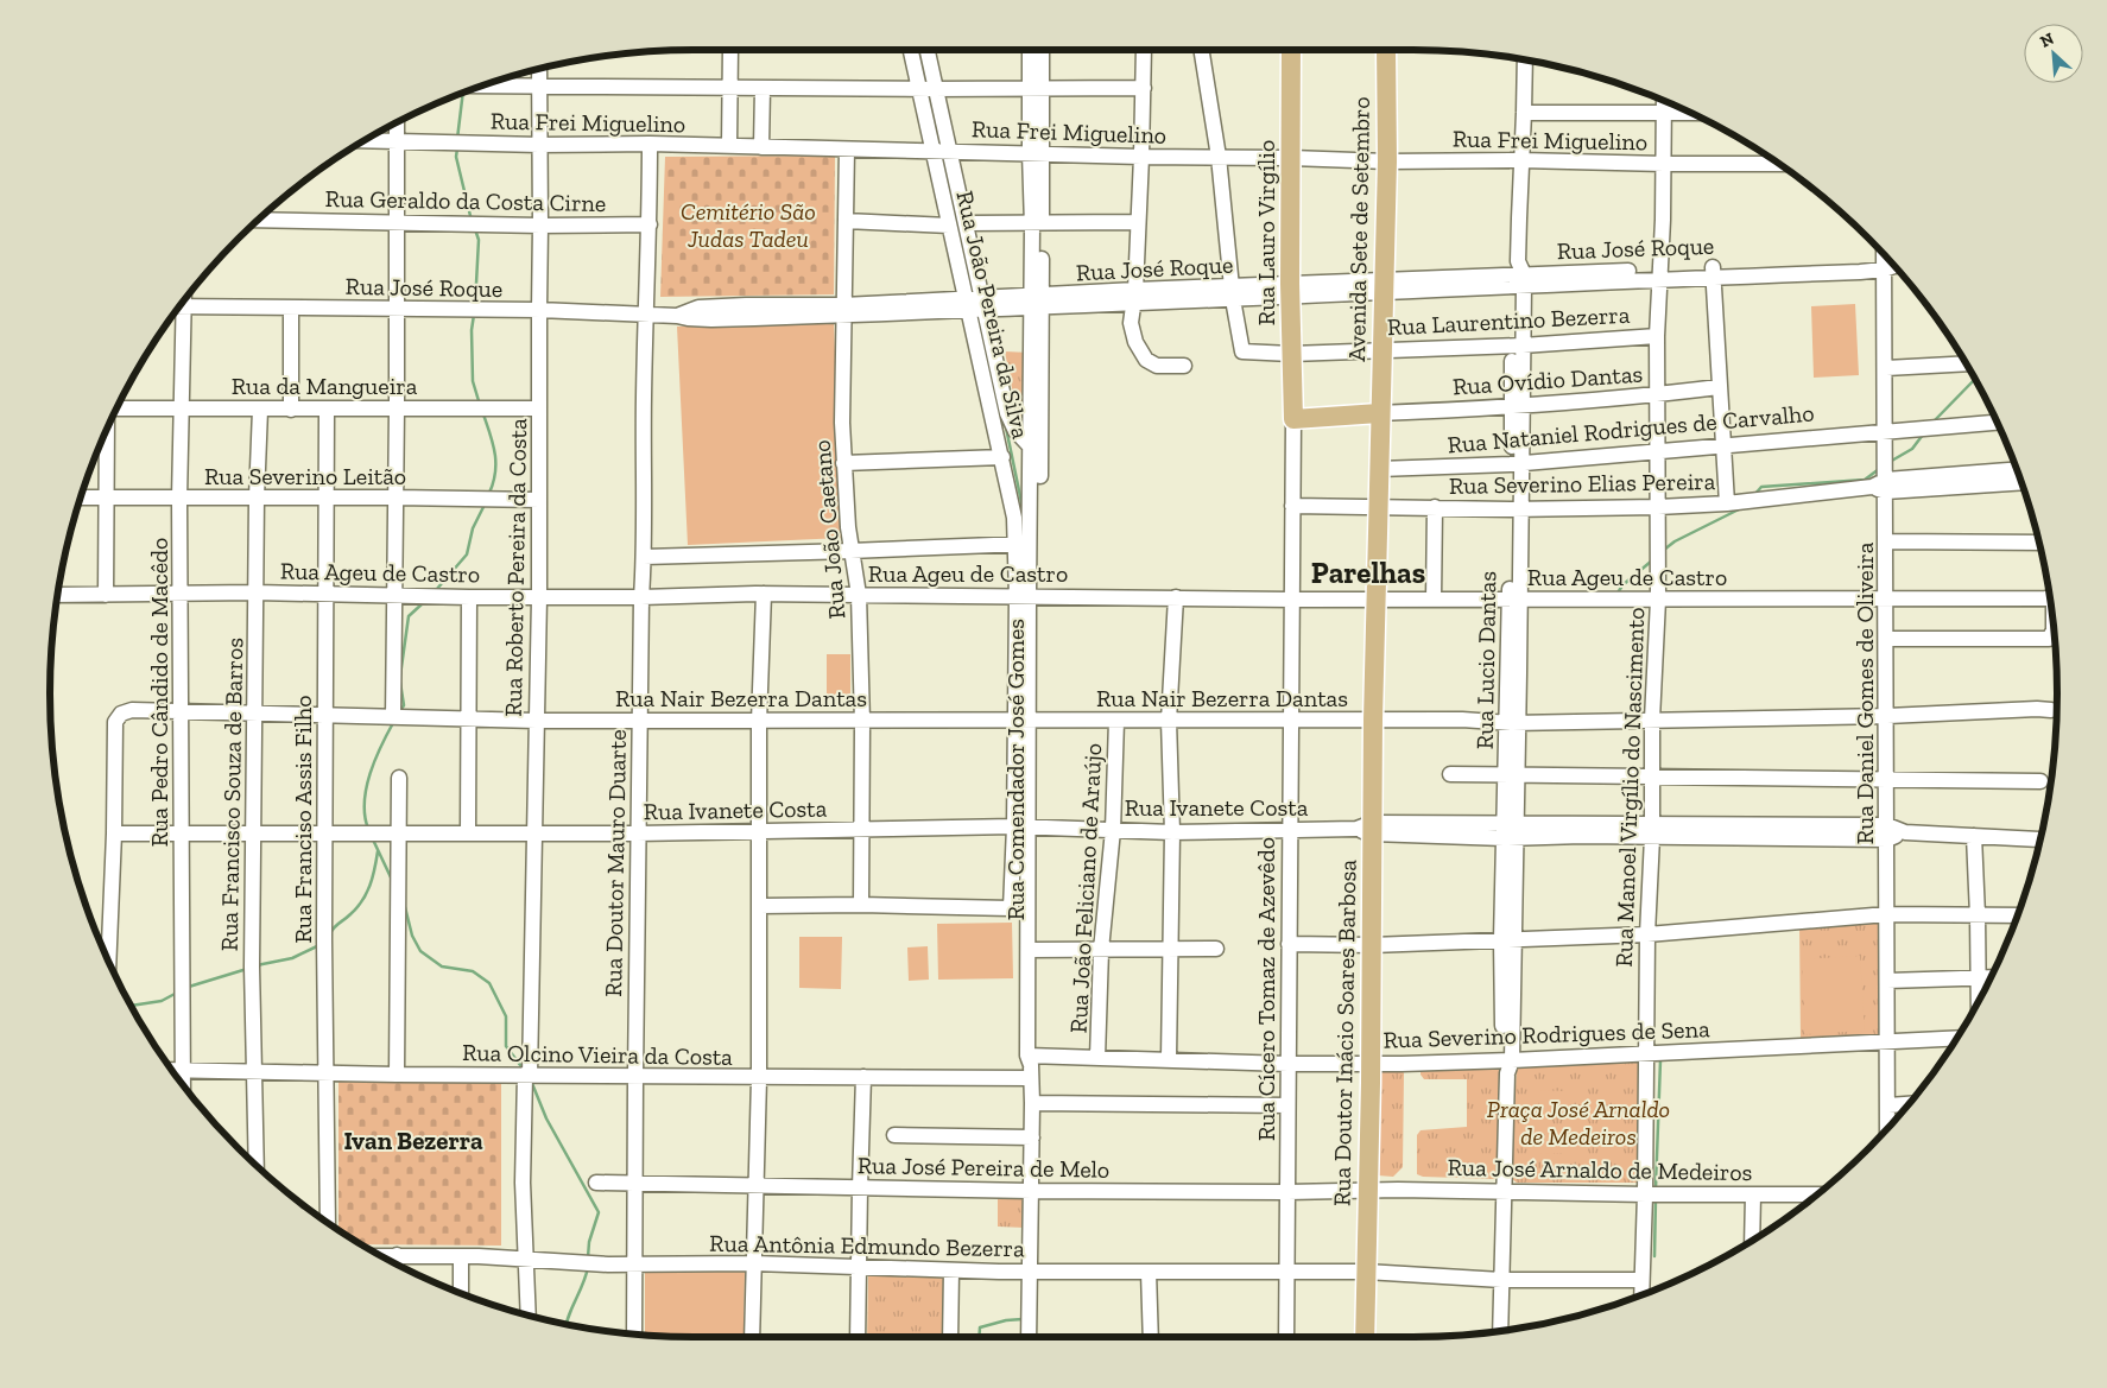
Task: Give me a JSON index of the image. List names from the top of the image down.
{
  "streets": {
    "main road": ["Avenida Sete de Setembro", "Rua Lauro Virgílio", "Rua Doutor Inácio Soares Barbosa"],
    "street": [
      "Rua Frei Miguelino",
      "Rua Geraldo da Costa Cirne",
      "Rua José Roque",
      "Rua João Pereira da Silva",
      "Rua Laurentino Bezerra",
      "Rua Ovídio Dantas",
      "Rua da Mangueira",
      "Rua Nataniel Rodrigues de Carvalho",
      "Rua Severino Leitão",
      "Rua Severino Elias Pereira",
      "Rua João Caetano",
      "Rua Roberto Pereira da Costa",
      "Rua Ageu de Castro",
      "Rua Lucio Dantas",
      "Rua Pedro Cândido de Macêdo",
      "Rua Daniel Gomes de Oliveira",
      "Rua Nair Bezerra Dantas",
      "Rua Comendador José Gomes",
      "Rua Manoel Virgílio do Nascimento",
      "Rua Francisco Souza de Barros",
      "Rua Ivanete Costa",
      "Rua Franciso Assis Filho",
      "Rua Doutor Mauro Duarte",
      "Rua João Feliciano de Araújo",
      "Rua Cícero Tomaz de Azevêdo",
      "Rua Severino Rodrigues de Sena",
      "Rua Olcino Vieira da Costa",
      "Rua José Pereira de Melo",
      "Rua José Arnaldo de Medeiros",
      "Rua Antônia Edmundo Bezerra"
    ]
  },
  "crossings": [
    ["Rua Frei Miguelino", "Avenida Sete de Setembro"],
    ["Rua Frei Miguelino", "Rua Lauro Virgílio"],
    ["Rua Frei Miguelino", "Rua João Pereira da Silva"],
    ["Rua Frei Miguelino", "Rua João Caetano"],
    ["Rua Frei Miguelino", "Rua Roberto Pereira da Costa"],
    ["Rua Frei Miguelino", "Rua Lucio Dantas"],
    ["Rua Frei Miguelino", "Rua Comendador José Gomes"],
    ["Rua Frei Miguelino", "Rua Doutor Mauro Duarte"],
    ["Rua Geraldo da Costa Cirne", "Rua Roberto Pereira da Costa"],
    ["Rua Geraldo da Costa Cirne", "Rua Doutor Mauro Duarte"],
    ["Avenida Sete de Setembro", "Rua José Roque"],
    ["Avenida Sete de Setembro", "Rua Laurentino Bezerra"],
    ["Avenida Sete de Setembro", "Rua Ovídio Dantas"],
    ["Avenida Sete de Setembro", "Rua Nataniel Rodrigues de Carvalho"],
    ["Avenida Sete de Setembro", "Rua Severino Elias Pereira"],
    ["Avenida Sete de Setembro", "Rua Ageu de Castro"],
    ["Avenida Sete de Setembro", "Rua Doutor Inácio Soares Barbosa"],
    ["Rua Lauro Virgílio", "Rua José Roque"],
    ["Rua Lauro Virgílio", "Rua Laurentino Bezerra"],
    ["Rua Lauro Virgílio", "Rua Cícero Tomaz de Azevêdo"],
    ["Rua José Roque", "Rua João Pereira da Silva"],
    ["Rua José Roque", "Rua Laurentino Bezerra"],
    ["Rua José Roque", "Rua João Caetano"],
    ["Rua José Roque", "Rua Roberto Pereira da Costa"],
    ["Rua José Roque", "Rua Lucio Dantas"],
    ["Rua José Roque", "Rua Daniel Gomes de Oliveira"],
    ["Rua José Roque", "Rua Comendador José Gomes"],
    ["Rua José Roque", "Rua Manoel Virgílio do Nascimento"],
    ["Rua José Roque", "Rua Doutor Mauro Duarte"],
    ["Rua João Pereira da Silva", "Rua Comendador José Gomes"],
    ["Rua Laurentino Bezerra", "Rua Lucio Dantas"],
    ["Rua Laurentino Bezerra", "Rua Manoel Virgílio do Nascimento"],
    ["Rua Ovídio Dantas", "Rua Lucio Dantas"],
    ["Rua Ovídio Dantas", "Rua Manoel Virgílio do Nascimento"],
    ["Rua da Mangueira", "Rua Roberto Pereira da Costa"],
    ["Rua da Mangueira", "Rua Pedro Cândido de Macêdo"],
    ["Rua da Mangueira", "Rua Francisco Souza de Barros"],
    ["Rua da Mangueira", "Rua Franciso Assis Filho"],
    ["Rua Nataniel Rodrigues de Carvalho", "Rua Lucio Dantas"],
    ["Rua Nataniel Rodrigues de Carvalho", "Rua Daniel Gomes de Oliveira"],
    ["Rua Nataniel Rodrigues de Carvalho", "Rua Manoel Virgílio do Nascimento"],
    ["Rua Severino Leitão", "Rua Roberto Pereira da Costa"],
    ["Rua Severino Leitão", "Rua Pedro Cândido de Macêdo"],
    ["Rua Severino Leitão", "Rua Francisco Souza de Barros"],
    ["Rua Severino Leitão", "Rua Franciso Assis Filho"],
    ["Rua Severino Elias Pereira", "Rua Lucio Dantas"],
    ["Rua Severino Elias Pereira", "Rua Daniel Gomes de Oliveira"],
    ["Rua Severino Elias Pereira", "Rua Manoel Virgílio do Nascimento"],
    ["Rua Severino Elias Pereira", "Rua Cícero Tomaz de Azevêdo"],
    ["Rua João Caetano", "Rua Ageu de Castro"],
    ["Rua João Caetano", "Rua Nair Bezerra Dantas"],
    ["Rua João Caetano", "Rua Ivanete Costa"],
    ["Rua Roberto Pereira da Costa", "Rua Ageu de Castro"],
    ["Rua Roberto Pereira da Costa", "Rua Nair Bezerra Dantas"],
    ["Rua Roberto Pereira da Costa", "Rua Ivanete Costa"],
    ["Rua Roberto Pereira da Costa", "Rua Olcino Vieira da Costa"],
    ["Rua Roberto Pereira da Costa", "Rua Antônia Edmundo Bezerra"],
    ["Rua Ageu de Castro", "Rua Lucio Dantas"],
    ["Rua Ageu de Castro", "Rua Pedro Cândido de Macêdo"],
    ["Rua Ageu de Castro", "Rua Daniel Gomes de Oliveira"],
    ["Rua Ageu de Castro", "Rua Comendador José Gomes"],
    ["Rua Ageu de Castro", "Rua Manoel Virgílio do Nascimento"],
    ["Rua Ageu de Castro", "Rua Francisco Souza de Barros"],
    ["Rua Ageu de Castro", "Rua Franciso Assis Filho"],
    ["Rua Ageu de Castro", "Rua Doutor Mauro Duarte"],
    ["Rua Ageu de Castro", "Rua Cícero Tomaz de Azevêdo"],
    ["Rua Ageu de Castro", "Rua Doutor Inácio Soares Barbosa"],
    ["Rua Lucio Dantas", "Rua Nair Bezerra Dantas"],
    ["Rua Lucio Dantas", "Rua Ivanete Costa"],
    ["Rua Lucio Dantas", "Rua Severino Rodrigues de Sena"],
    ["Rua Lucio Dantas", "Rua José Arnaldo de Medeiros"],
    ["Rua Lucio Dantas", "Rua Antônia Edmundo Bezerra"],
    ["Rua Pedro Cândido de Macêdo", "Rua Nair Bezerra Dantas"],
    ["Rua Pedro Cândido de Macêdo", "Rua Ivanete Costa"],
    ["Rua Pedro Cândido de Macêdo", "Rua Olcino Vieira da Costa"],
    ["Rua Daniel Gomes de Oliveira", "Rua Nair Bezerra Dantas"],
    ["Rua Daniel Gomes de Oliveira", "Rua Ivanete Costa"],
    ["Rua Daniel Gomes de Oliveira", "Rua Severino Rodrigues de Sena"],
    ["Rua Nair Bezerra Dantas", "Rua Comendador José Gomes"],
    ["Rua Nair Bezerra Dantas", "Rua Manoel Virgílio do Nascimento"],
    ["Rua Nair Bezerra Dantas", "Rua Francisco Souza de Barros"],
    ["Rua Nair Bezerra Dantas", "Rua Ivanete Costa"],
    ["Rua Nair Bezerra Dantas", "Rua Franciso Assis Filho"],
    ["Rua Nair Bezerra Dantas", "Rua Doutor Mauro Duarte"],
    ["Rua Nair Bezerra Dantas", "Rua João Feliciano de Araújo"],
    ["Rua Nair Bezerra Dantas", "Rua Cícero Tomaz de Azevêdo"],
    ["Rua Nair Bezerra Dantas", "Rua Doutor Inácio Soares Barbosa"],
    ["Rua Comendador José Gomes", "Rua Ivanete Costa"],
    ["Rua Comendador José Gomes", "Rua Severino Rodrigues de Sena"],
    ["Rua Comendador José Gomes", "Rua Olcino Vieira da Costa"],
    ["Rua Comendador José Gomes", "Rua José Pereira de Melo"],
    ["Rua Comendador José Gomes", "Rua Antônia Edmundo Bezerra"],
    ["Rua Manoel Virgílio do Nascimento", "Rua Ivanete Costa"],
    ["Rua Manoel Virgílio do Nascimento", "Rua Severino Rodrigues de Sena"],
    ["Rua Manoel Virgílio do Nascimento", "Rua José Arnaldo de Medeiros"],
    ["Rua Manoel Virgílio do Nascimento", "Rua Antônia Edmundo Bezerra"],
    ["Rua Francisco Souza de Barros", "Rua Ivanete Costa"],
    ["Rua Francisco Souza de Barros", "Rua Olcino Vieira da Costa"],
    ["Rua Ivanete Costa", "Rua Franciso Assis Filho"],
    ["Rua Ivanete Costa", "Rua Doutor Mauro Duarte"],
    ["Rua Ivanete Costa", "Rua João Feliciano de Araújo"],
    ["Rua Ivanete Costa", "Rua Cícero Tomaz de Azevêdo"],
    ["Rua Ivanete Costa", "Rua Doutor Inácio Soares Barbosa"],
    ["Rua Franciso Assis Filho", "Rua Olcino Vieira da Costa"],
    ["Rua Doutor Mauro Duarte", "Rua Olcino Vieira da Costa"],
    ["Rua Doutor Mauro Duarte", "Rua José Pereira de Melo"],
    ["Rua Doutor Mauro Duarte", "Rua Antônia Edmundo Bezerra"],
    ["Rua João Feliciano de Araújo", "Rua Severino Rodrigues de Sena"],
    ["Rua Cícero Tomaz de Azevêdo", "Rua Severino Rodrigues de Sena"],
    ["Rua Cícero Tomaz de Azevêdo", "Rua José Pereira de Melo"],
    ["Rua Cícero Tomaz de Azevêdo", "Rua Antônia Edmundo Bezerra"],
    ["Rua Doutor Inácio Soares Barbosa", "Rua Severino Rodrigues de Sena"],
    ["Rua Doutor Inácio Soares Barbosa", "Rua José Pereira de Melo"],
    ["Rua Doutor Inácio Soares Barbosa", "Rua José Arnaldo de Medeiros"],
    ["Rua Doutor Inácio Soares Barbosa", "Rua Antônia Edmundo Bezerra"],
    ["Rua Severino Rodrigues de Sena", "Rua Olcino Vieira da Costa"],
    ["Rua José Pereira de Melo", "Rua José Arnaldo de Medeiros"]
  ],
  "districts": ["Parelhas", "Ivan Bezerra"],
  "parks": ["Cemitério São Judas Tadeu", "Praça José Arnaldo de Medeiros"],
  "north": "top left"
}
